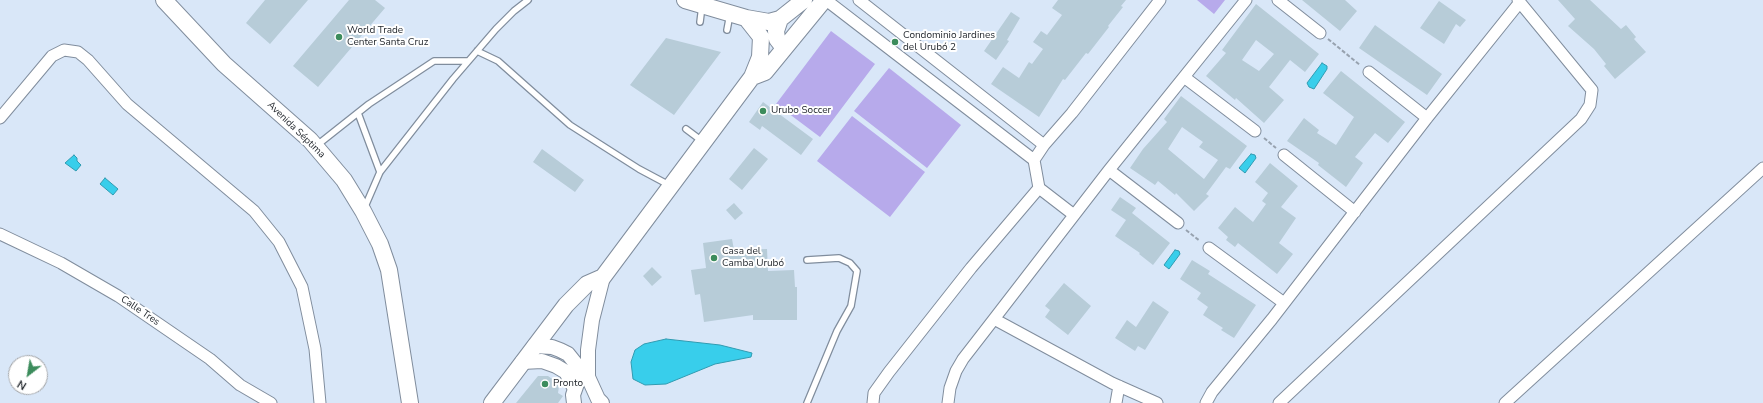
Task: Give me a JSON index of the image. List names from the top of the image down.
{
  "streets": {
    "main road": ["Avenida Séptima"],
    "street": ["Calle Tres"]
  },
  "places": [
    "World Trade Center Santa Cruz",
    "Condominio Jardines del Urubó 2",
    "Urubo Soccer",
    "Casa del Camba Urubó",
    "Pronto"
  ],
  "north": "bottom left"
}
